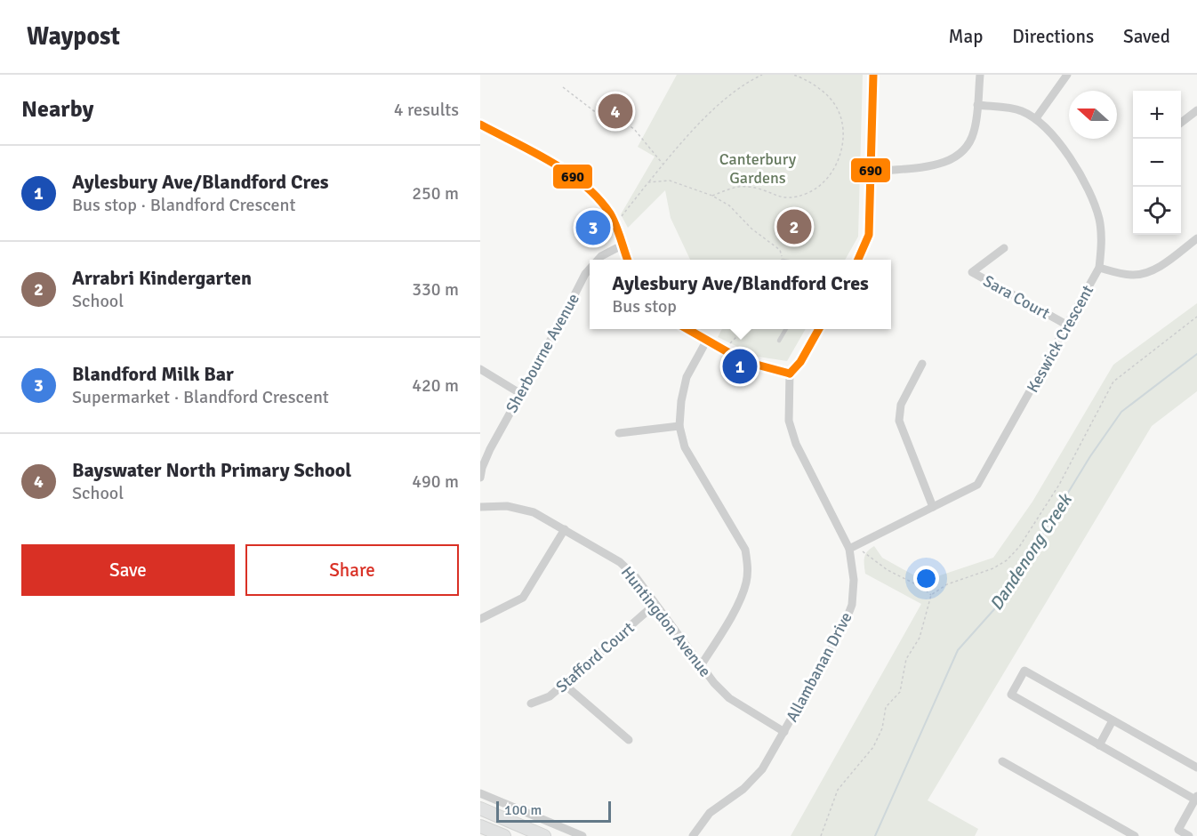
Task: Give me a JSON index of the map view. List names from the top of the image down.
{
  "streets": {
    "street": [
      "Sara Court",
      "Keswick Crescent",
      "Sherbourne Avenue",
      "Huntingdon Avenue",
      "Stafford Court",
      "Allambanan Drive"
    ]
  },
  "crossings": [
    ["Sara Court", "Keswick Crescent"],
    ["Keswick Crescent", "Allambanan Drive"],
    ["Huntingdon Avenue", "Stafford Court"],
    ["Huntingdon Avenue", "Allambanan Drive"]
  ],
  "water": ["Dandenong Creek"],
  "parks": ["Canterbury Gardens"],
  "lines": ["transit line 690"],
  "scale_bar": "100 m",
  "north": "left",
  "page": {
    "header": "Waypost",
    "nav": ["Map", "Directions", "Saved"],
    "heading": ["Nearby", "4 results"],
    "map_buttons": ["+", "−"],
    "pins": [
      "4",
      "2",
      "3",
      "1"
    ],
    "list": [
      {
        "mark": "1",
        "name": "Aylesbury Ave/Blandford Cres",
        "note": "Bus stop · Blandford Crescent",
        "value": "250 m"
      },
      {
        "mark": "2",
        "name": "Arrabri Kindergarten",
        "note": "School",
        "value": "330 m"
      },
      {
        "mark": "3",
        "name": "Blandford Milk Bar",
        "note": "Supermarket · Blandford Crescent",
        "value": "420 m"
      },
      {
        "mark": "4",
        "name": "Bayswater North Primary School",
        "note": "School",
        "value": "490 m"
      }
    ],
    "popup": ["Aylesbury Ave/Blandford Cres", "Bus stop"],
    "buttons": ["Save", "Share"],
    "scale": "100 m"
  }
}
